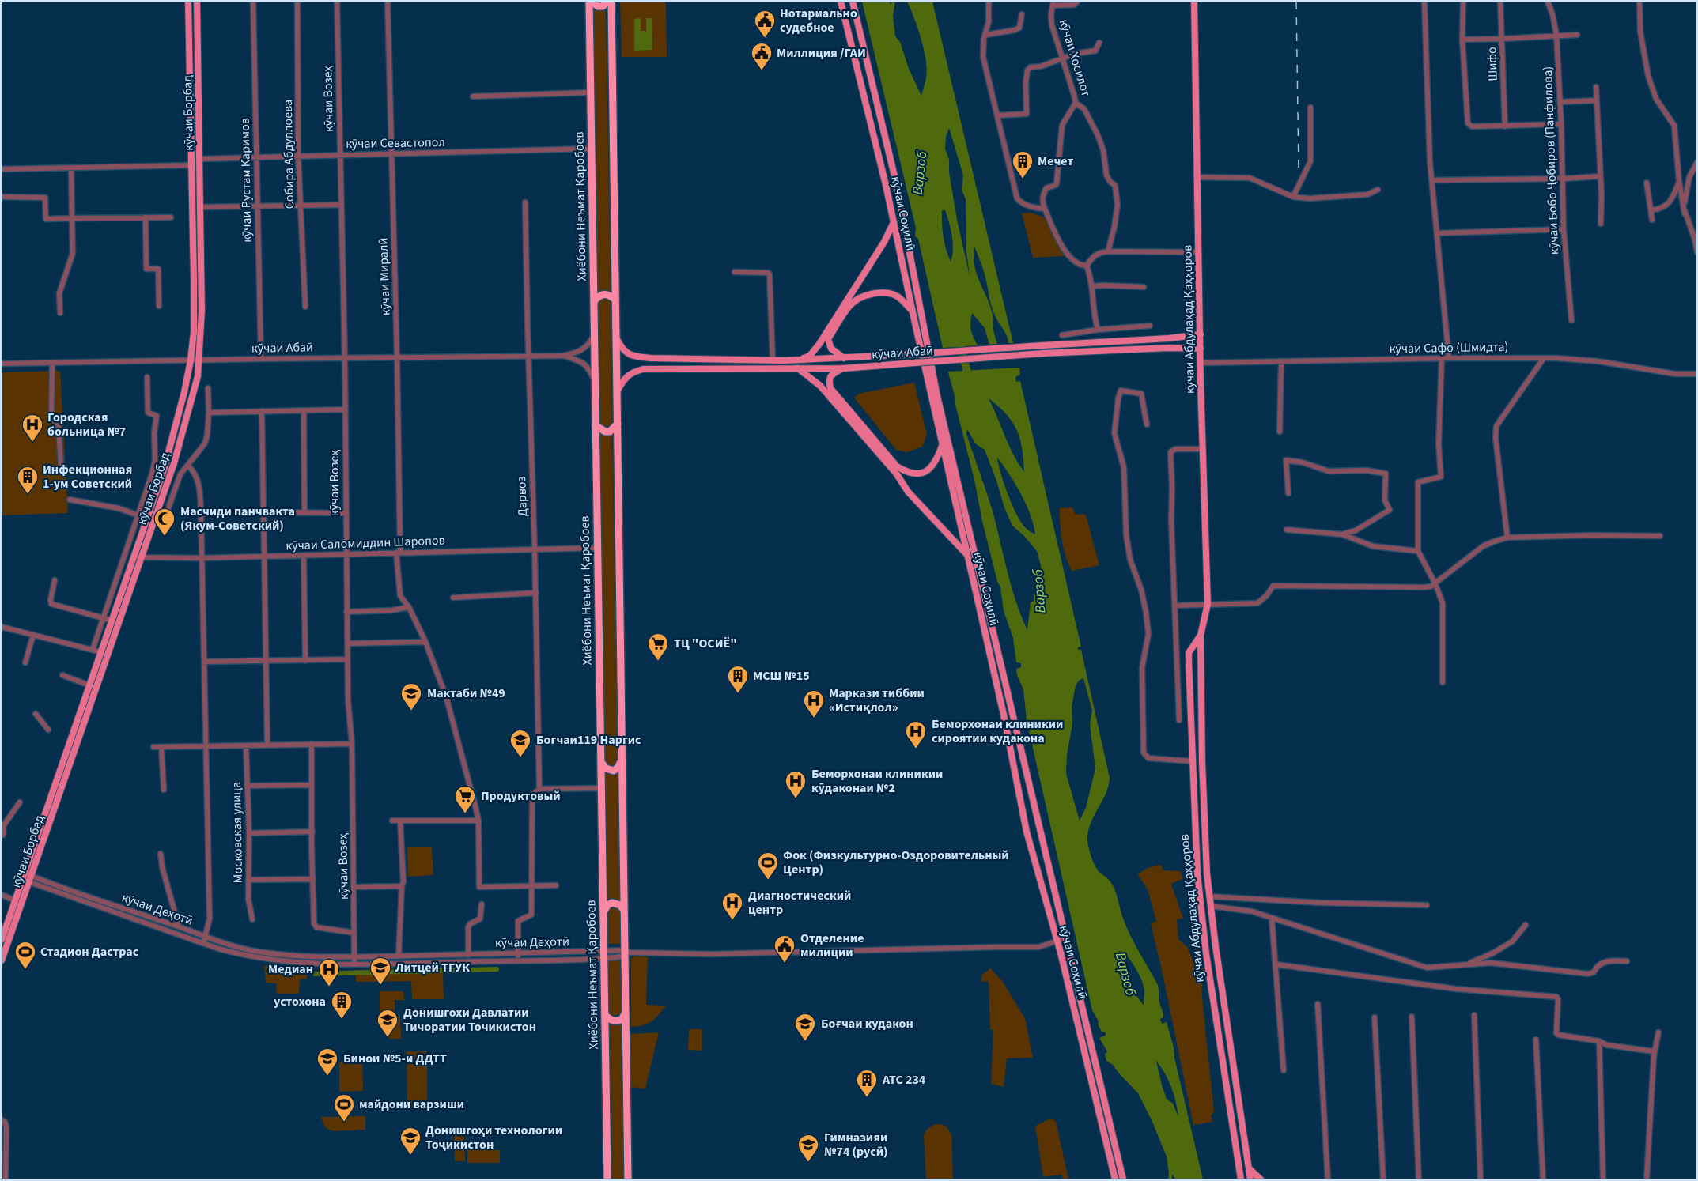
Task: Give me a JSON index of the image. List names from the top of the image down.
{
  "streets": {
    "highway": ["Хиёбони Неъмат Қаробоев"],
    "main road": [
      "кӯчаи Борбад",
      "кӯчаи Соҳилӣ",
      "кӯчаи Абдулаҳад Қаҳҳоров",
      "кӯчаи Абаӣ"
    ],
    "street": [
      "кӯчаи Хосилот",
      "Шифо",
      "кӯчаи Возеҳ",
      "кӯчаи Севастопол",
      "Собира Абдуллоева",
      "кӯчаи Бобо Ҷобиров (Панфилова)",
      "кӯчаи Рустам Каримов",
      "кӯчаи Миралӣ",
      "кӯчаи Сафо (Шмидта)",
      "Дарвоз",
      "кӯчаи Саломиддин Шаропов",
      "Московская улица",
      "кӯчаи Деҳотӣ"
    ]
  },
  "crossings": [
    ["кӯчаи Возеҳ", "кӯчаи Севастопол"],
    ["кӯчаи Возеҳ", "кӯчаи Абаӣ"],
    ["кӯчаи Возеҳ", "кӯчаи Саломиддин Шаропов"],
    ["кӯчаи Возеҳ", "кӯчаи Деҳотӣ"],
    ["кӯчаи Борбад", "кӯчаи Севастопол"],
    ["кӯчаи Борбад", "кӯчаи Абаӣ"],
    ["кӯчаи Борбад", "кӯчаи Саломиддин Шаропов"],
    ["кӯчаи Борбад", "кӯчаи Деҳотӣ"],
    ["кӯчаи Севастопол", "Собира Абдуллоева"],
    ["кӯчаи Севастопол", "кӯчаи Рустам Каримов"],
    ["кӯчаи Севастопол", "Хиёбони Неъмат Қаробоев"],
    ["кӯчаи Севастопол", "кӯчаи Миралӣ"],
    ["кӯчаи Рустам Каримов", "кӯчаи Абаӣ"],
    ["Хиёбони Неъмат Қаробоев", "кӯчаи Абаӣ"],
    ["Хиёбони Неъмат Қаробоев", "кӯчаи Саломиддин Шаропов"],
    ["Хиёбони Неъмат Қаробоев", "кӯчаи Деҳотӣ"],
    ["кӯчаи Соҳилӣ", "кӯчаи Деҳотӣ"],
    ["кӯчаи Миралӣ", "кӯчаи Абаӣ"],
    ["кӯчаи Миралӣ", "кӯчаи Саломиддин Шаропов"],
    ["кӯчаи Абдулаҳад Қаҳҳоров", "кӯчаи Абаӣ"],
    ["кӯчаи Абдулаҳад Қаҳҳоров", "кӯчаи Сафо (Шмидта)"],
    ["кӯчаи Абаӣ", "Дарвоз"],
    ["Дарвоз", "кӯчаи Саломиддин Шаропов"]
  ],
  "water": ["Варзоб"],
  "places": {
    "public building": ["Нотариально судебное", "Миллиция /ГАИ", "Отделение милиции"],
    "building": [
      "Мечет",
      "Инфекционная 1-ум Советский",
      "МСШ №15",
      "устохона",
      "АТС 234"
    ],
    "hospital": [
      "Городская больница №7",
      "Маркази тиббии «Истиқлол»",
      "Беморхонаи клиникии сироятии кудакона",
      "Беморхонаи клиникии кӯдаконаи №2",
      "Диагностический центр",
      "Медиан"
    ],
    "mosque": ["Масчиди панчвакта (Якум-Советский)"],
    "supermarket": ["ТЦ \"ОСИЁ\"", "Продуктовый"],
    "school or university": [
      "Мактаби №49",
      "Богчаи119 Наргис",
      "Литцей ТГУК",
      "Донишгохи Давлатии Тичоратии Точикистон",
      "Боғчаи кудакон",
      "Бинои №5-и ДДТТ",
      "Донишгоҳи технологии Тоҷикистон",
      "Гимназияи №74 (русӣ)"
    ],
    "sports": ["Фок (Физкультурно-Оздоровительный Центр)", "Стадион Дастрас", "майдони варзиши"]
  }
}
